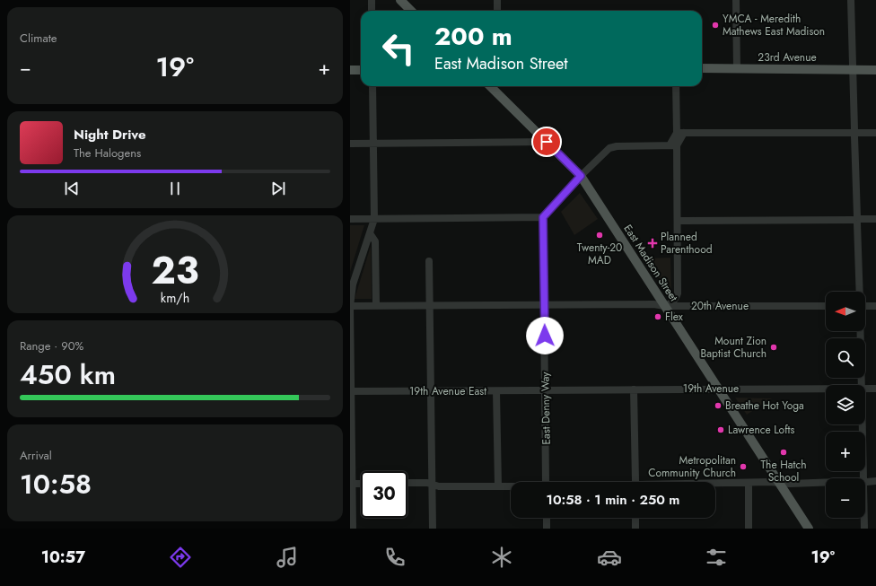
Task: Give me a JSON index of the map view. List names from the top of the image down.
{
  "streets": {
    "main road": ["23rd Avenue", "East Madison Street"],
    "street": [
      "20th Avenue",
      "19th Avenue",
      "19th Avenue East",
      "East Denny Way"
    ]
  },
  "crossings": [
    ["East Madison Street", "20th Avenue"],
    ["East Madison Street", "19th Avenue"],
    ["20th Avenue", "East Denny Way"],
    ["19th Avenue", "19th Avenue East"],
    ["19th Avenue", "East Denny Way"],
    ["19th Avenue East", "East Denny Way"]
  ],
  "places": {
    "other": [
      "YMCA - Meredith Mathews East Madison",
      "Twenty-20 MAD",
      "Flex",
      "Mount Zion Baptist Church",
      "Breathe Hot Yoga",
      "Lawrence Lofts",
      "The Hatch School",
      "Metropolitan Community Church"
    ],
    "health": ["Planned Parenthood"]
  },
  "north": "left",
  "page": {
    "tile": [
      "Climate",
      ["Range · 90%", "450 km"],
      ["Arrival", "10:58"]
    ],
    "turn": ["200 m", "East Madison Street"],
    "heat": ["−", "19°", "+"],
    "song": ["Night Drive", "The Halogens"],
    "map_buttons": ["+", "−"],
    "limit": "30",
    "trip": "10:58 · 1 min · 250 m",
    "tabs": ["10:57", "19°"],
    "gauge": ["23", "km/h"]
  }
}
